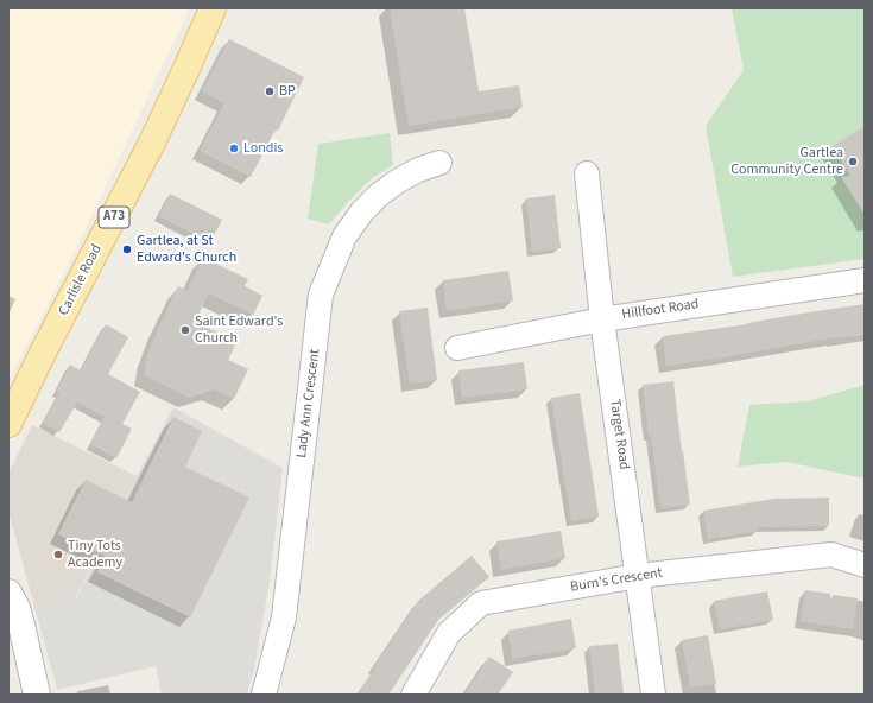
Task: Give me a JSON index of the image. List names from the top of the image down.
{
  "streets": {
    "main road": ["A73", "Carlisle Road"],
    "street": [
      "Hillfoot Road",
      "Lady Ann Crescent",
      "Target Road",
      "Burn's Crescent"
    ]
  },
  "crossings": [
    ["Hillfoot Road", "Target Road"],
    ["Target Road", "Burn's Crescent"]
  ],
  "places": [
    "BP",
    "Londis",
    "Gartlea Community Centre",
    "Gartlea, at St Edward's Church",
    "Saint Edward's Church",
    "Tiny Tots Academy"
  ]
}
